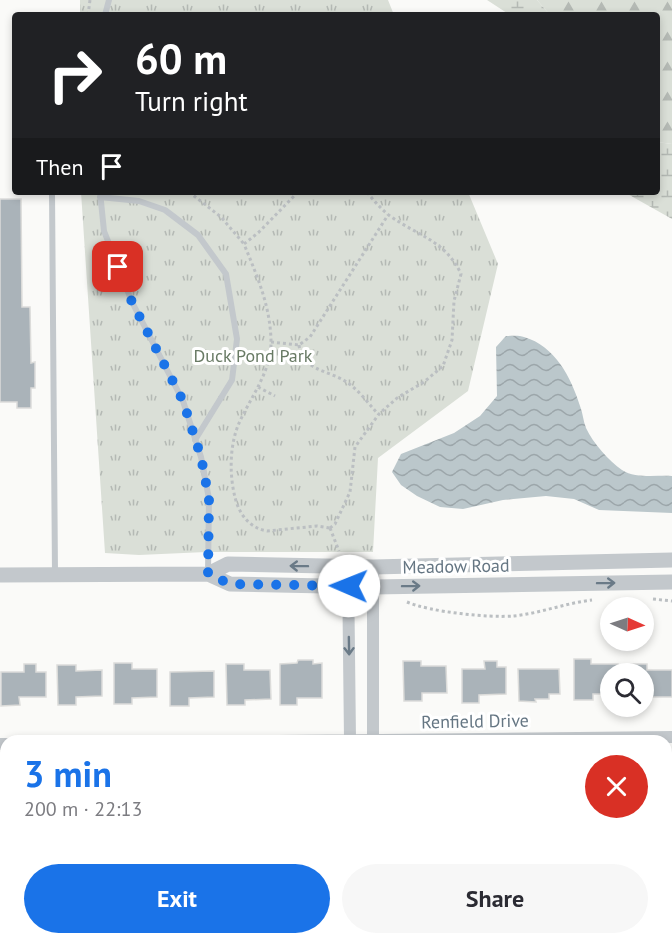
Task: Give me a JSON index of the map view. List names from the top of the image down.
{
  "streets": {
    "street": ["Meadow Road"]
  },
  "parks": ["Duck Pond Park"],
  "north": "right",
  "page": {
    "turn": ["60 m", "Turn right"],
    "then": "Then",
    "heading": ["3 min", "200 m · 22:13"],
    "buttons": ["Exit", "Share"]
  }
}
